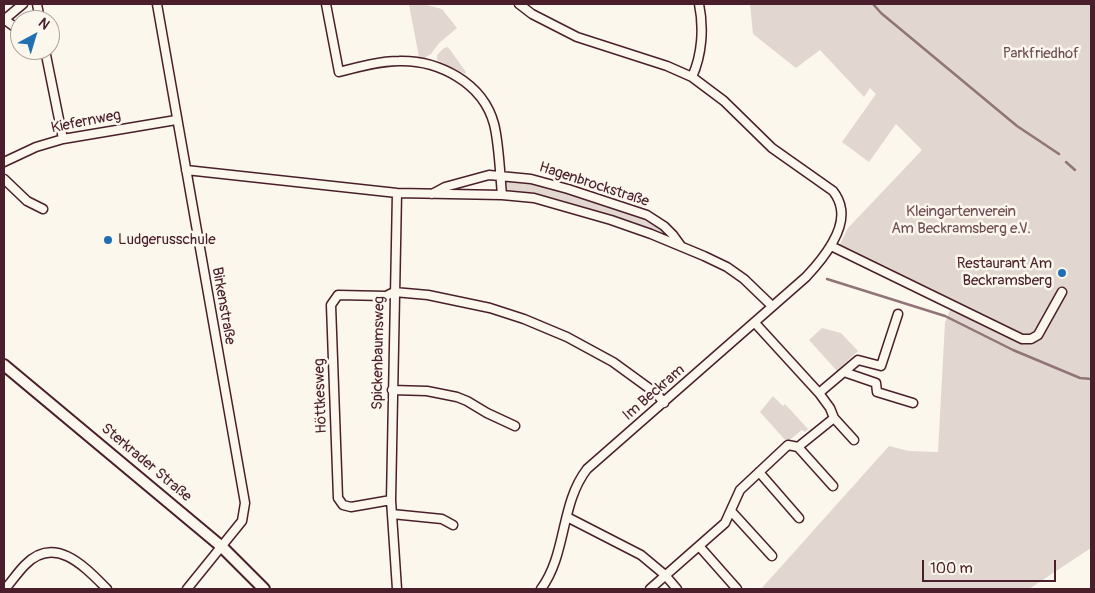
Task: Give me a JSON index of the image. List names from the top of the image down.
{
  "streets": {
    "main road": ["Sterkrader Straße"],
    "street": [
      "Kiefernweg",
      "Hagenbrockstraße",
      "Birkenstraße",
      "Spickenbaumsweg",
      "Im Beckram",
      "Höttkesweg"
    ]
  },
  "crossings": [
    ["Kiefernweg", "Birkenstraße"],
    ["Hagenbrockstraße", "Birkenstraße"],
    ["Hagenbrockstraße", "Spickenbaumsweg"],
    ["Hagenbrockstraße", "Im Beckram"],
    ["Birkenstraße", "Sterkrader Straße"],
    ["Spickenbaumsweg", "Höttkesweg"]
  ],
  "parks": ["Parkfriedhof", "Kleingartenverein Am Beckramsberg e.V."],
  "places": ["Ludgerusschule", "Restaurant Am Beckramsberg"],
  "scale_bar": "100 m",
  "north": "top right"
}
